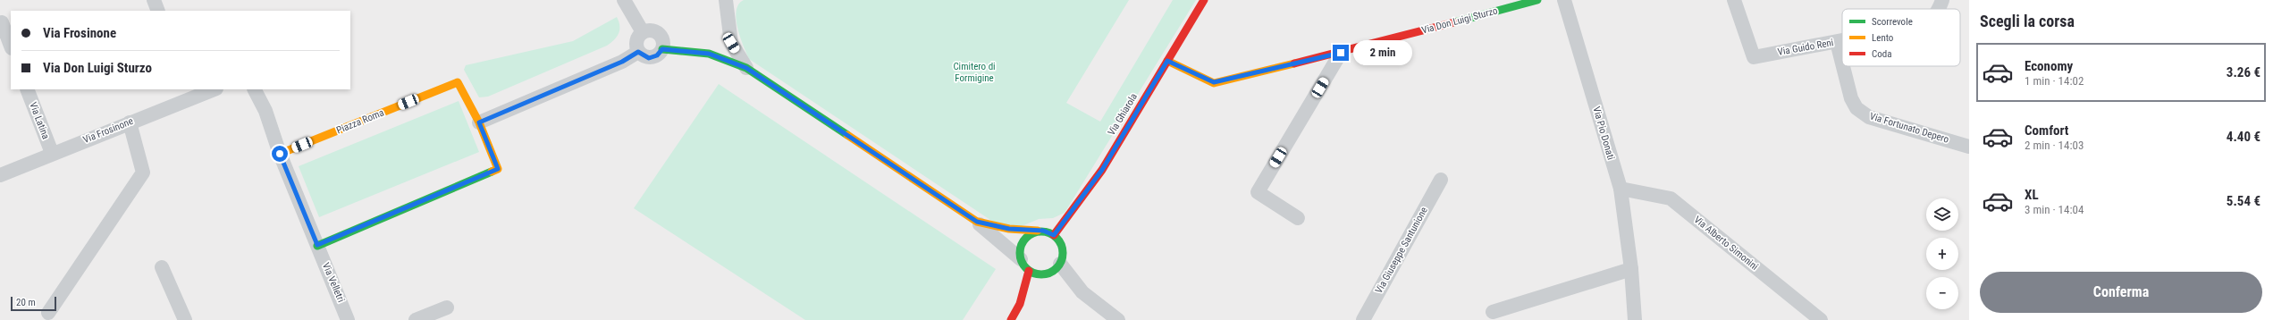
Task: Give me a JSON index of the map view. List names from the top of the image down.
{
  "streets": {
    "street": [
      "Via Don Luigi Sturzo",
      "Via Guido Reni",
      "Via Ghiarola",
      "Via Latina",
      "Piazza Roma",
      "Via Fortunato Depero",
      "Via Frosinone",
      "Via Pio Donati",
      "Via Alberto Simonini",
      "Via Giuseppe Santunione",
      "Via Velletri"
    ]
  },
  "crossings": [
    ["Via Don Luigi Sturzo", "Via Ghiarola"],
    ["Via Guido Reni", "Via Fortunato Depero"],
    ["Via Latina", "Via Frosinone"],
    ["Piazza Roma", "Via Velletri"],
    ["Via Pio Donati", "Via Alberto Simonini"]
  ],
  "parks": ["Cimitero di Formigine"],
  "legend": ["Scorrevole", "Lento", "Coda"],
  "scale_bar": "20 m",
  "page": {
    "heading": "Scegli la corsa",
    "banner": ["Via Frosinone", "Via Don Luigi Sturzo"],
    "bubble": "2 min",
    "list": [
      {
        "name": "Economy",
        "note": "1 min · 14:02",
        "value": "3.26 €"
      },
      {
        "name": "Comfort",
        "note": "2 min · 14:03",
        "value": "4.40 €"
      },
      {
        "name": "XL",
        "note": "3 min · 14:04",
        "value": "5.54 €"
      }
    ],
    "map_buttons": ["+", "−"],
    "buttons": "Conferma",
    "scale": "20 m"
  }
}
